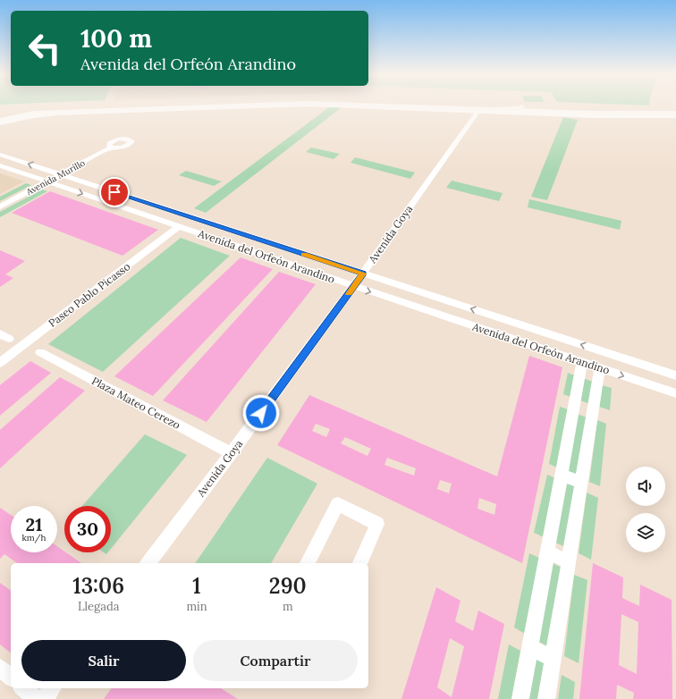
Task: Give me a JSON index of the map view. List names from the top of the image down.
{
  "streets": {
    "street": [
      "Avenida Murillo",
      "Avenida Goya",
      "Avenida del Orfeón Arandino",
      "Paseo Pablo Picasso",
      "Plaza Mateo Cerezo"
    ]
  },
  "crossings": [
    ["Avenida Murillo", "Avenida del Orfeón Arandino"],
    ["Avenida Goya", "Avenida del Orfeón Arandino"],
    ["Avenida Goya", "Plaza Mateo Cerezo"],
    ["Avenida del Orfeón Arandino", "Paseo Pablo Picasso"]
  ],
  "page": {
    "turn": ["100 m", "Avenida del Orfeón Arandino"],
    "speed": "21 km/h",
    "limit": "30",
    "eta": [
      "13:06",
      "Llegada",
      "1",
      "min",
      "290",
      "m"
    ],
    "buttons": ["Salir", "Compartir"]
  }
}
